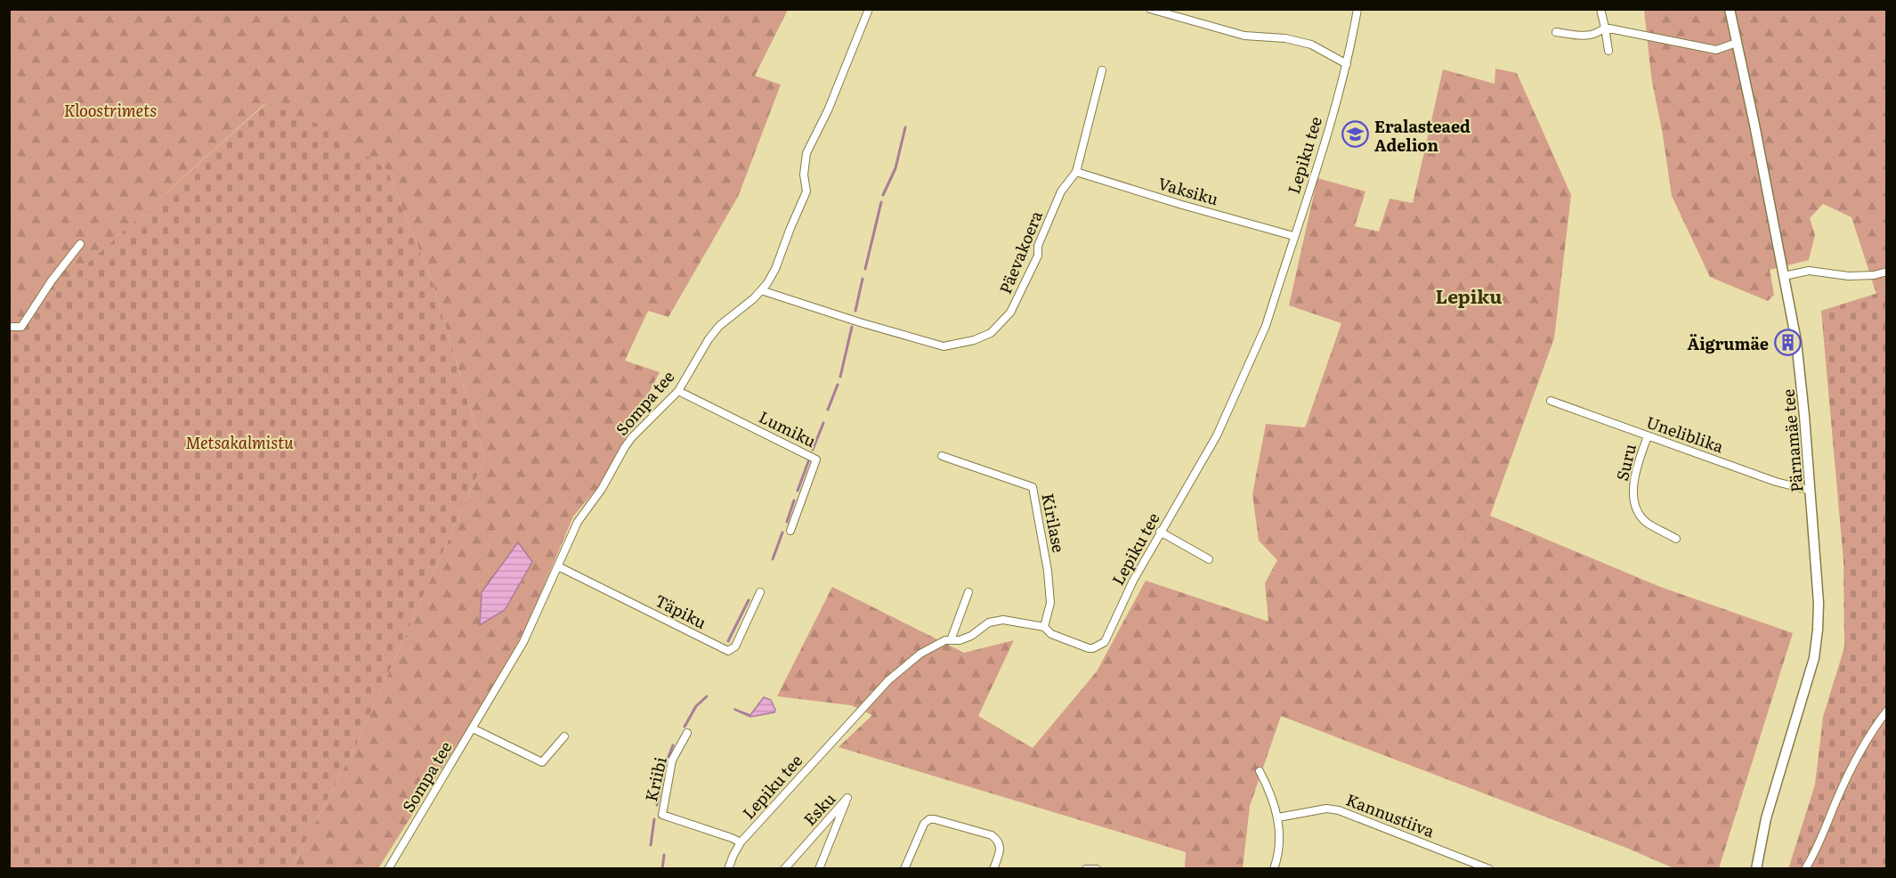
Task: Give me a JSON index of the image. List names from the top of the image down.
{
  "streets": {
    "main road": ["Pärnamäe tee"],
    "street": [
      "Lepiku tee",
      "Vaksiku",
      "Päevakoera",
      "Sompa tee",
      "Lumiku",
      "Uneliblika",
      "Suru",
      "Kirilase",
      "Täpiku",
      "Kriibi",
      "Esku",
      "Kannustiiva"
    ]
  },
  "crossings": [
    ["Lepiku tee", "Vaksiku"],
    ["Lepiku tee", "Kirilase"],
    ["Lepiku tee", "Kriibi"],
    ["Vaksiku", "Päevakoera"],
    ["Päevakoera", "Sompa tee"],
    ["Sompa tee", "Lumiku"],
    ["Sompa tee", "Täpiku"],
    ["Uneliblika", "Pärnamäe tee"],
    ["Uneliblika", "Suru"]
  ],
  "districts": ["Lepiku"],
  "parks": ["Kloostrimets", "Metsakalmistu"],
  "places": {
    "school or university": ["Eralasteaed Adelion"],
    "building": ["Äigrumäe"]
  }
}
